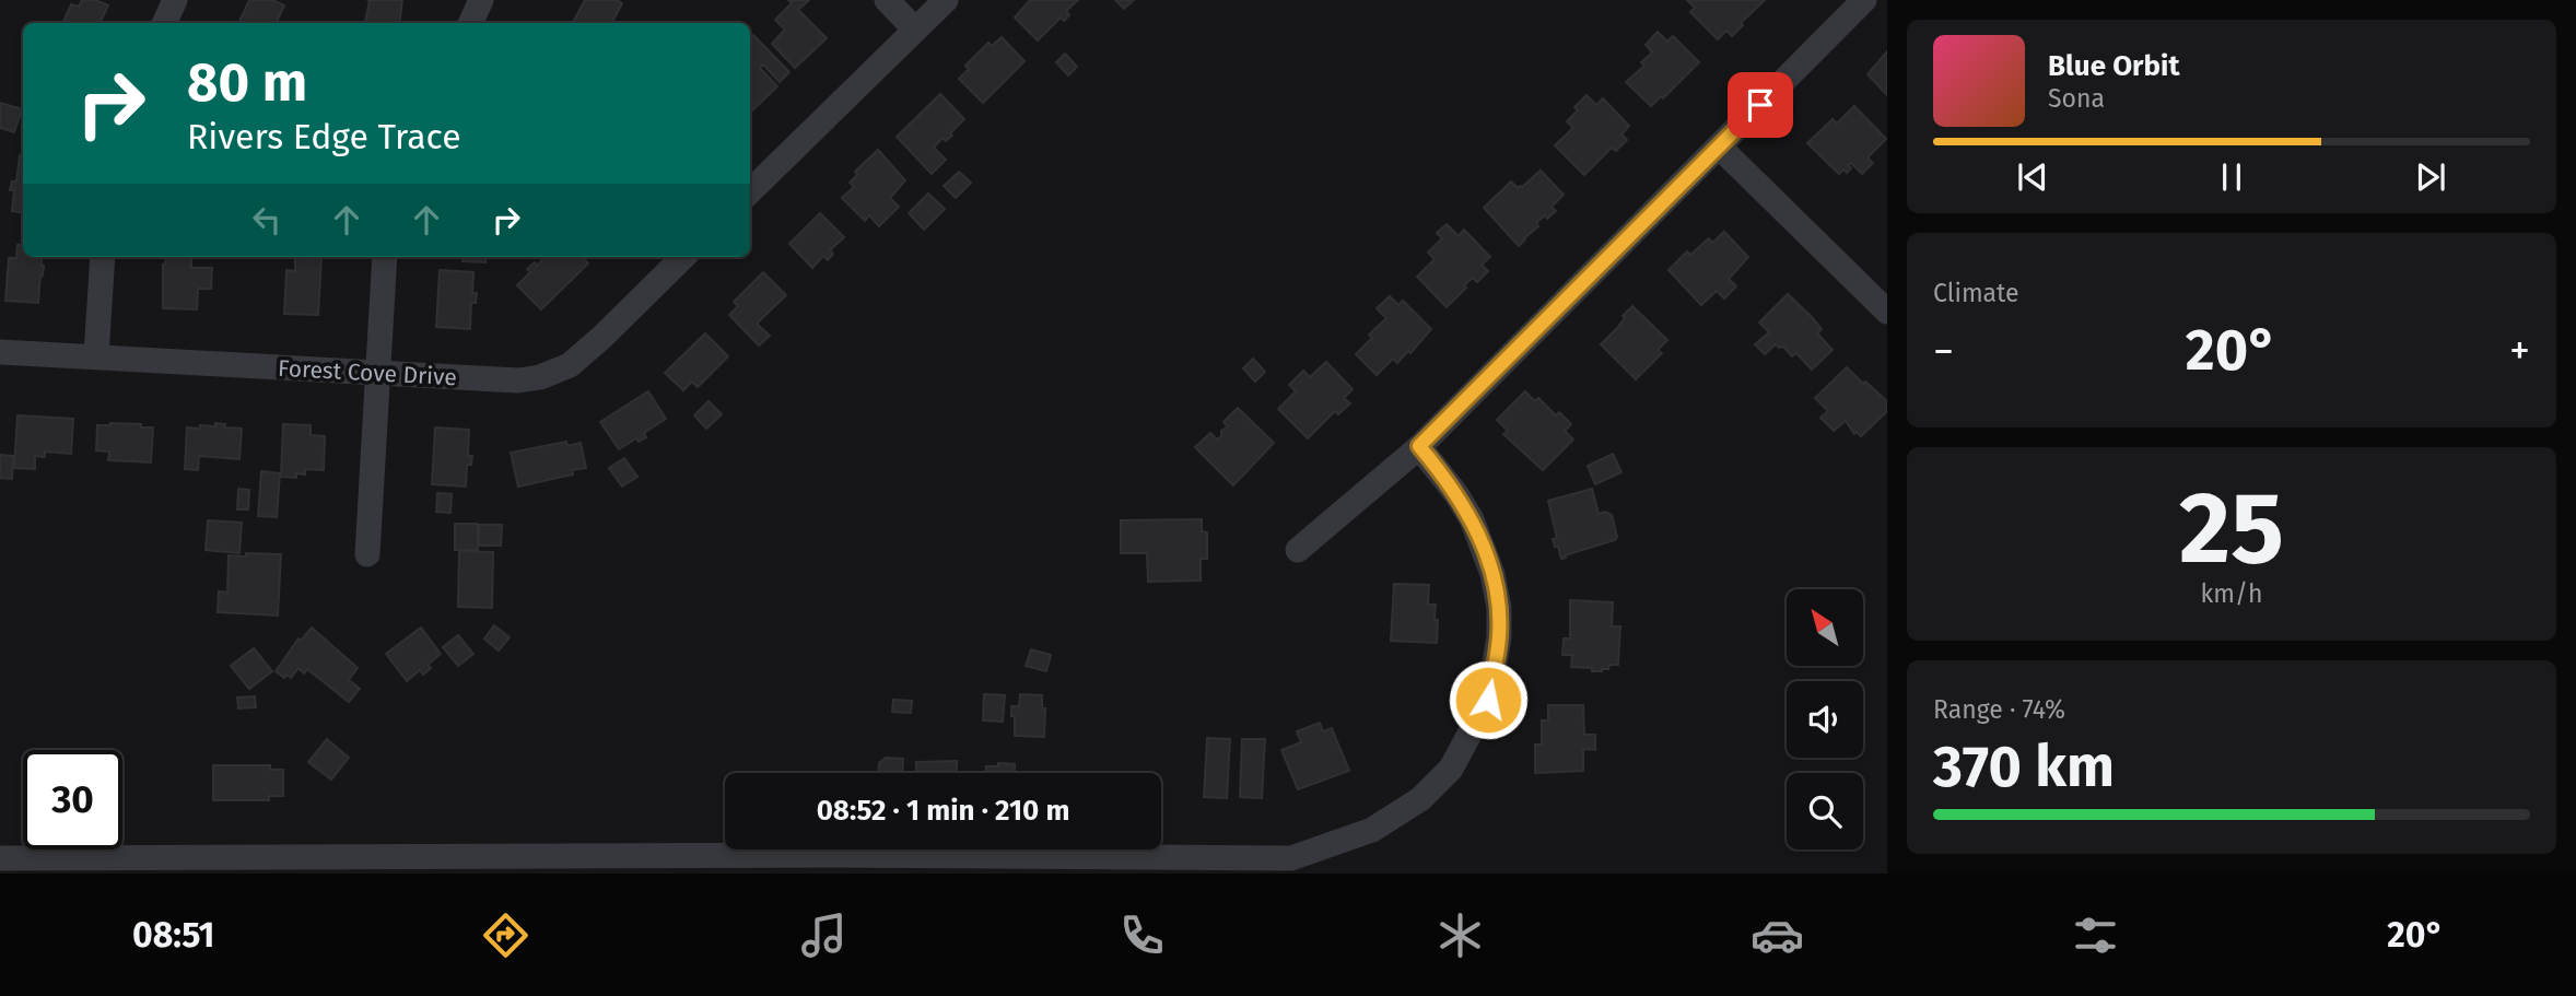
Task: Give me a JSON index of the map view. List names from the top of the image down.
{
  "streets": {
    "street": ["Forest Cove Drive"]
  },
  "north": "top left",
  "page": {
    "turn": ["80 m", "Rivers Edge Trace"],
    "song": ["Blue Orbit", "Sona"],
    "tile": [
      "Climate",
      ["25", "km/h"],
      ["Range · 74%", "370 km"]
    ],
    "heat": ["−", "20°", "+"],
    "limit": "30",
    "trip": "08:52 · 1 min · 210 m",
    "tabs": ["08:51", "20°"]
  }
}
